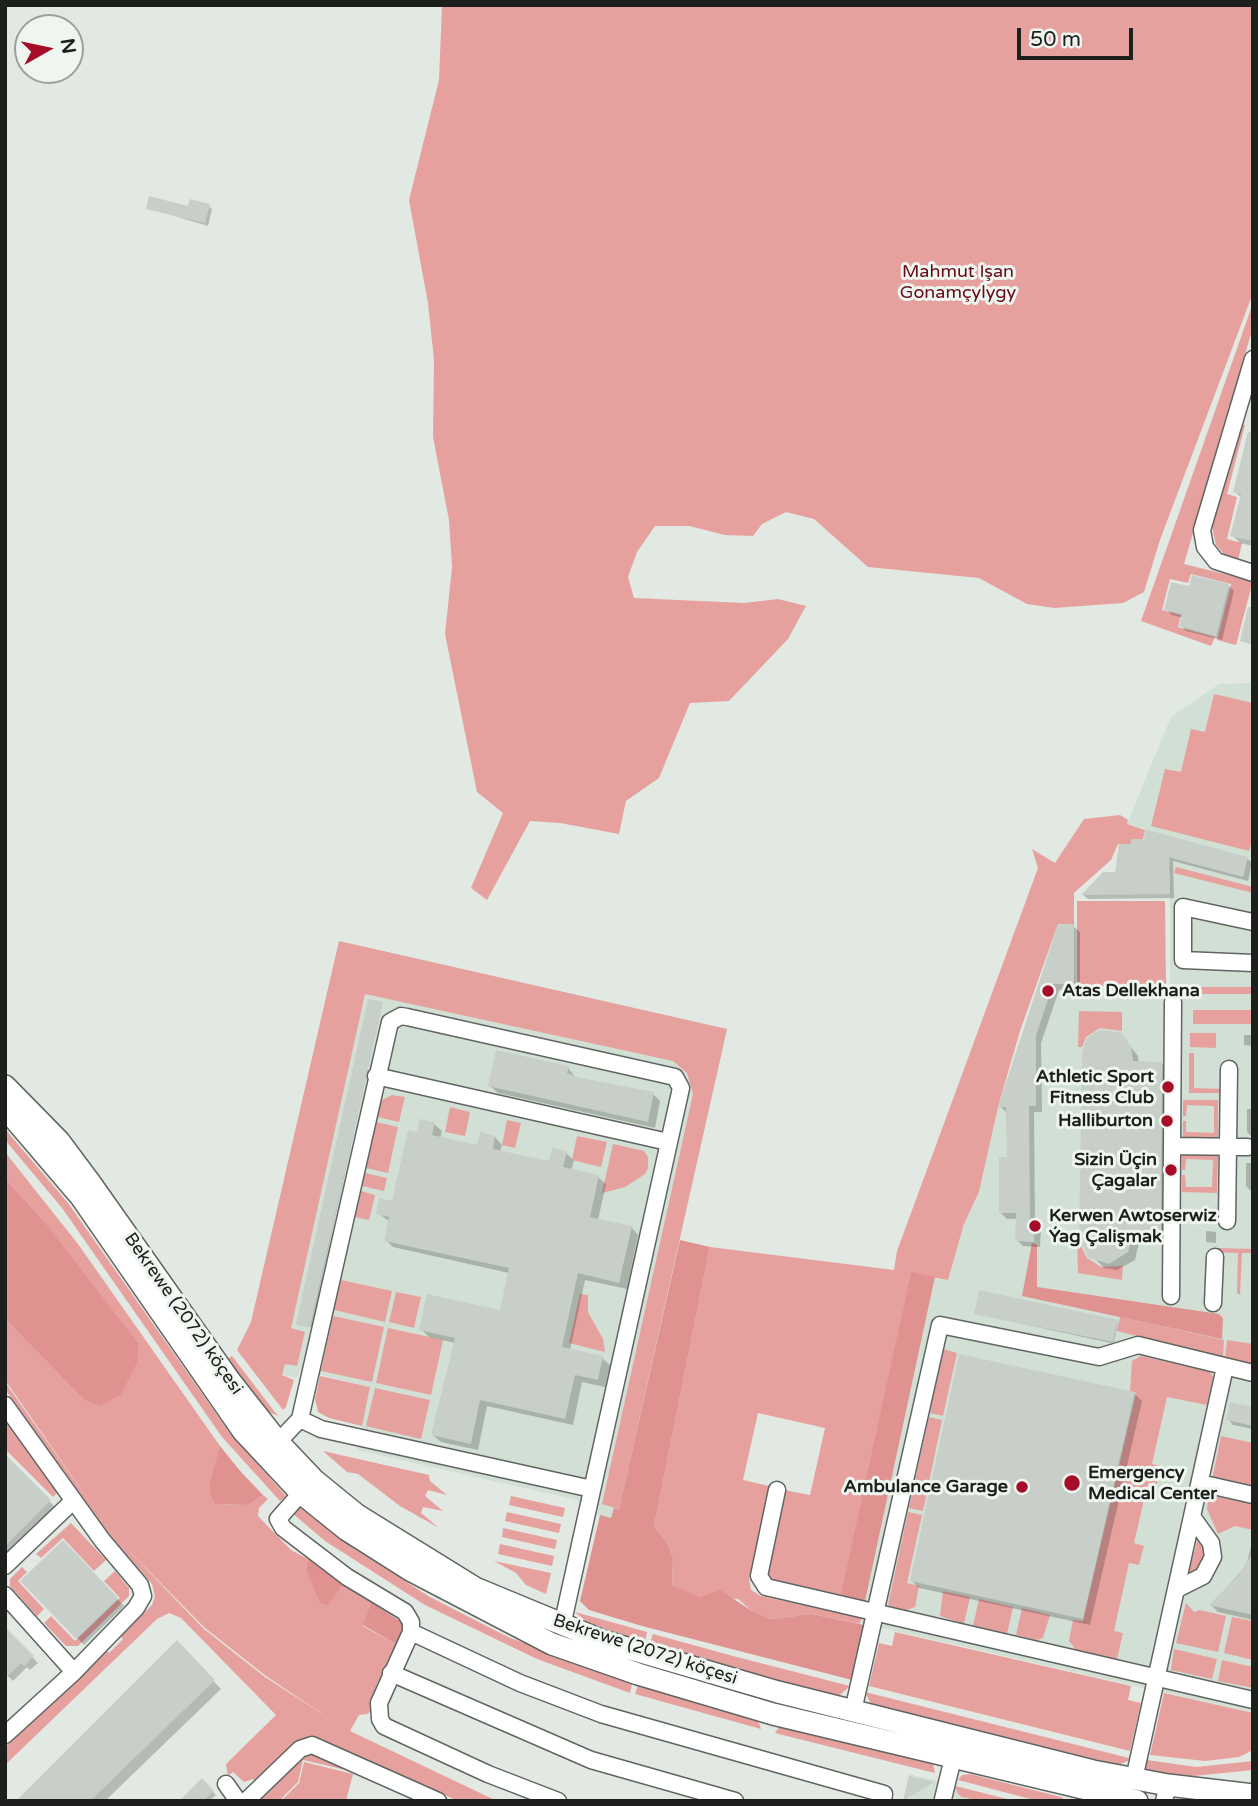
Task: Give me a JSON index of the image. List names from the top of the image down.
{
  "streets": {
    "main road": ["Bekrewe (2072) köçesi"]
  },
  "parks": ["Mahmut Işan Gonamçylygy"],
  "places": [
    "Atas Dellekhana",
    "Athletic Sport Fitness Club",
    "Halliburton",
    "Sizin Üçin Çagalar",
    "Kerwen Awtoserwiz Ýag Çalişmak",
    "Emergency Medical Center",
    "Ambulance Garage"
  ],
  "scale_bar": "50 m",
  "north": "right"
}
